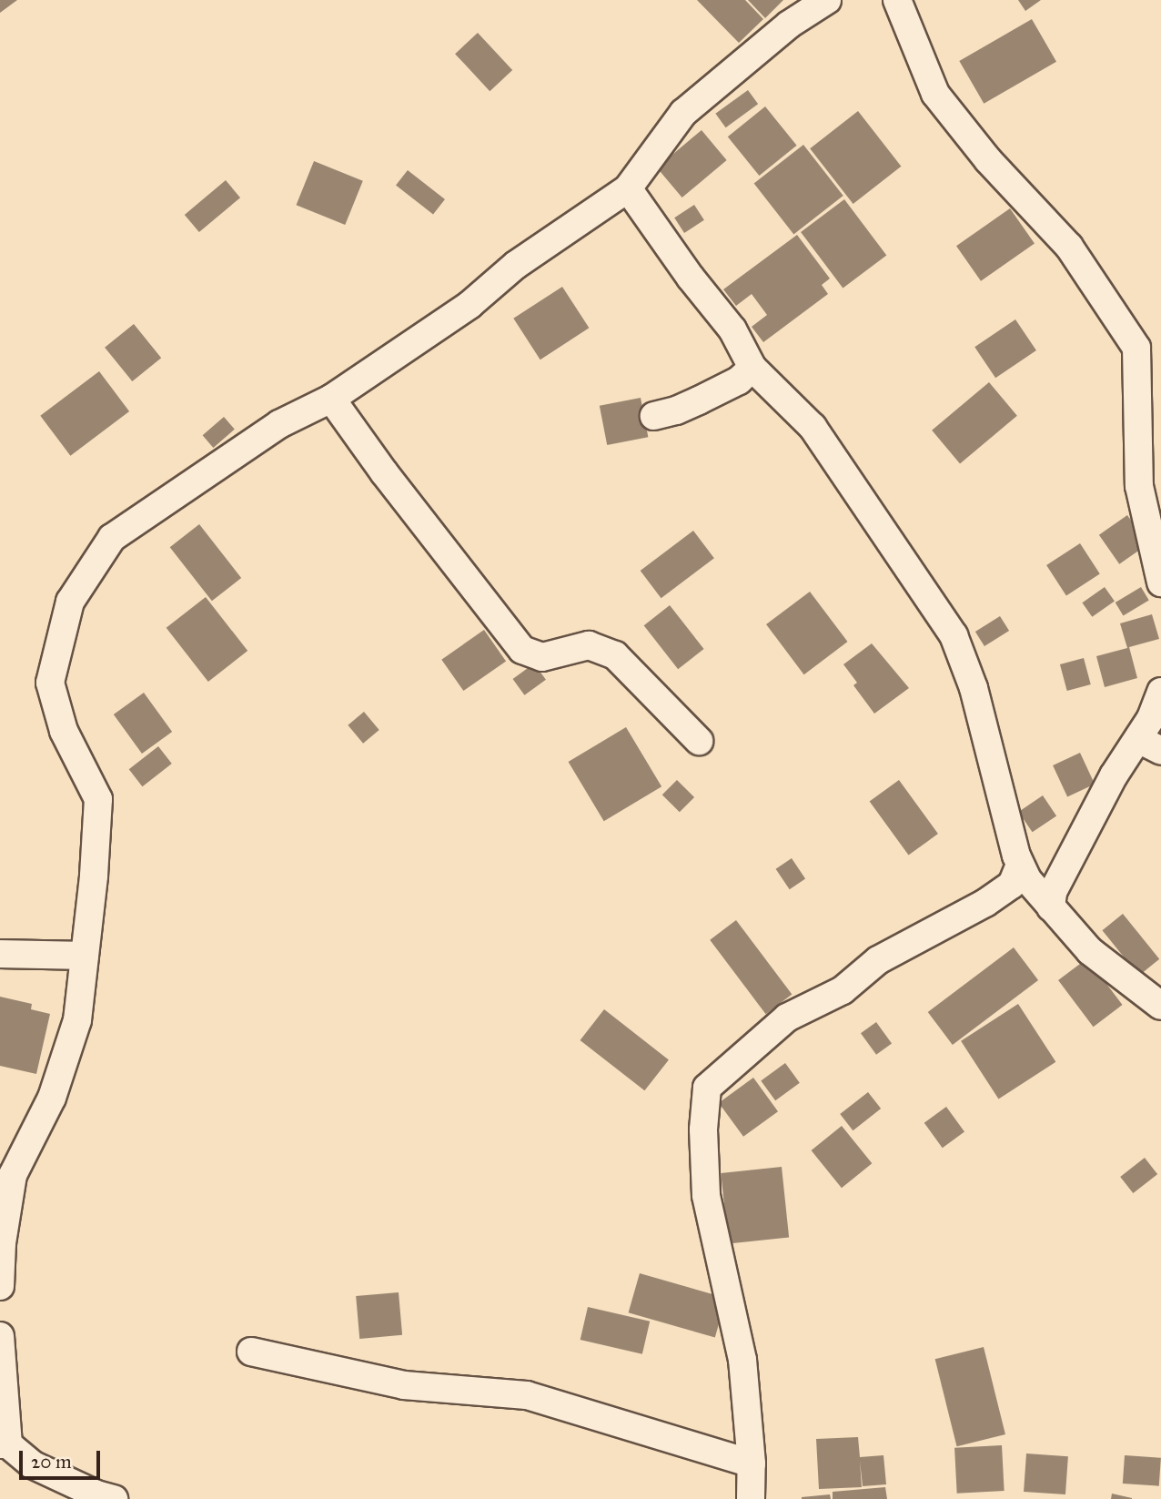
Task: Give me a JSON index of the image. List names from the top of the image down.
{
  "scale_bar": "20 m"
}
